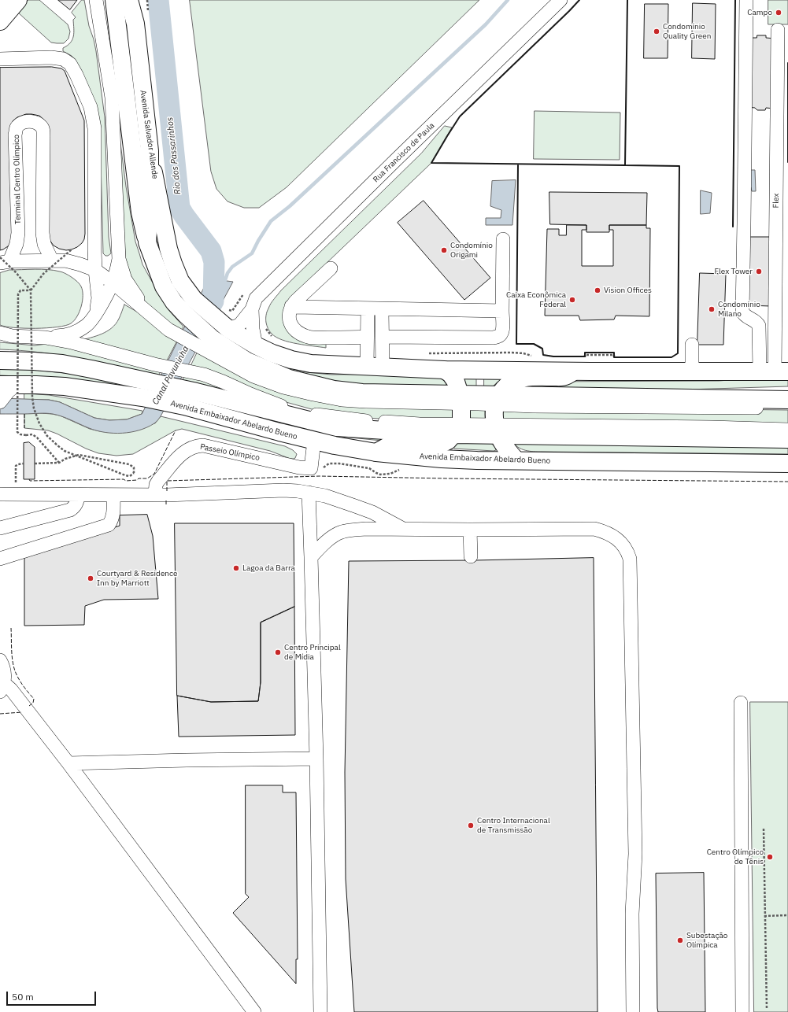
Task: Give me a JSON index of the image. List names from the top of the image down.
{
  "streets": {
    "main road": ["Avenida Salvador Allende", "Avenida Embaixador Abelardo Bueno"],
    "street": [
      "Rua Francisco de Paula",
      "Terminal Centro Olímpico",
      "Flex",
      "Passeio Olímpico"
    ]
  },
  "crossings": [
    ["Avenida Salvador Allende", "Rua Francisco de Paula"],
    ["Avenida Embaixador Abelardo Bueno", "Passeio Olímpico"]
  ],
  "water": ["Rio dos Passarinhos", "Canal Pavuninha"],
  "places": [
    "Campo",
    "Condomínio Quality Green",
    "Condomínio Origami",
    "Flex Tower",
    "Vision Offices",
    "Caixa Econômica Federal",
    "Condomínio Milano",
    "Lagoa da Barra",
    "Courtyard & Residence Inn by Marriott",
    "Centro Principal de Mídia",
    "Centro Internacional de Transmissão",
    "Centro Olímpico de Tênis",
    "Subestação Olímpica"
  ],
  "scale_bar": "50 m"
}
